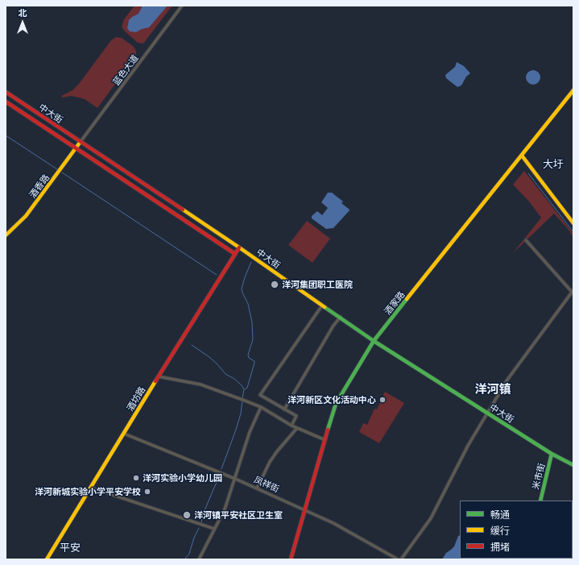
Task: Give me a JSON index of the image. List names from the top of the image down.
{
  "streets": {
    "street": [
      "蓝色大道",
      "中大街",
      "酒香路",
      "酒家路",
      "酒坊路",
      "米市街",
      "凤祥街"
    ]
  },
  "crossings": [
    ["蓝色大道", "中大街"],
    ["蓝色大道", "酒香路"],
    ["中大街", "酒香路"],
    ["中大街", "酒家路"],
    ["中大街", "酒坊路"],
    ["中大街", "米市街"],
    ["酒家路", "凤祥街"],
    ["酒坊路", "凤祥街"]
  ],
  "districts": ["大圩", "洋河镇", "平安"],
  "places": [
    "洋河集团职工医院",
    "洋河新区文化活动中心",
    "洋河实验小学幼儿园",
    "洋河新城实验小学平安学校",
    "洋河镇平安社区卫生室"
  ],
  "legend": ["畅通", "缓行", "拥堵"],
  "north": "top"
}
